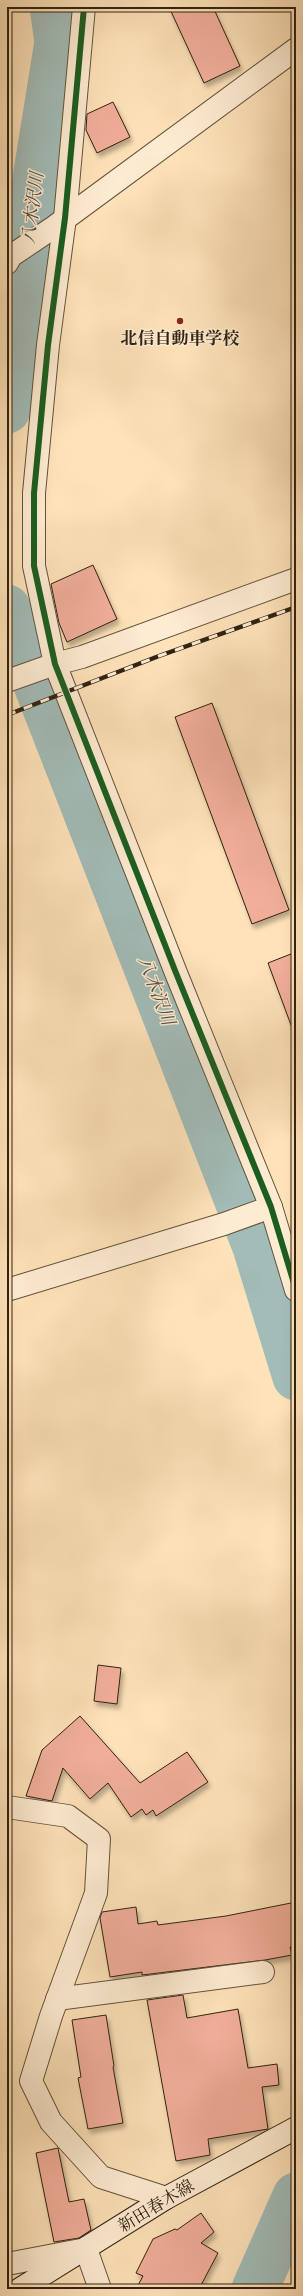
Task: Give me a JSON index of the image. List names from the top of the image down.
{
  "streets": {
    "street": ["新田春木線"]
  },
  "water": ["八木沢川"],
  "places": ["北信自動車学校"]
}
